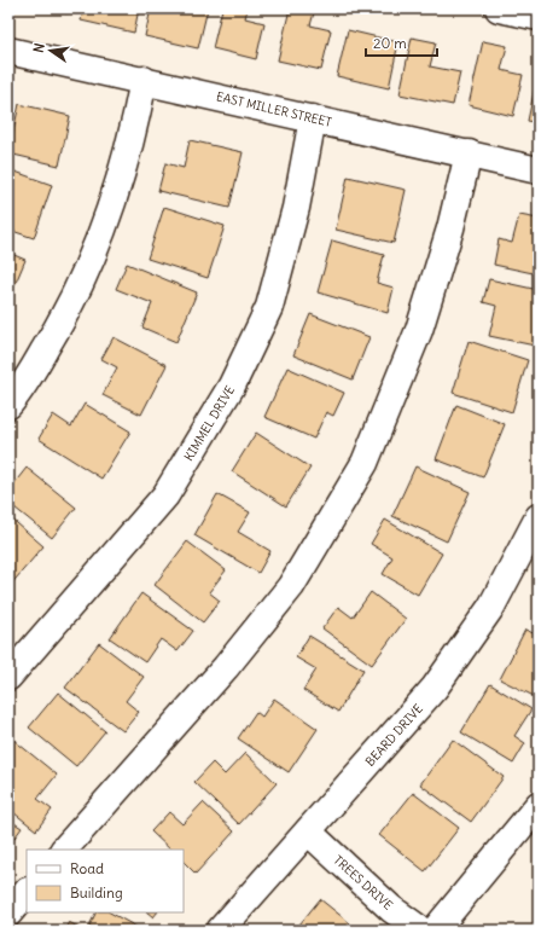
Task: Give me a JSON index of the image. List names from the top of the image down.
{
  "streets": {
    "street": [
      "EAST MILLER STREET",
      "KIMMEL DRIVE",
      "BEARD DRIVE",
      "TREES DRIVE"
    ]
  },
  "crossings": [
    ["EAST MILLER STREET", "KIMMEL DRIVE"],
    ["BEARD DRIVE", "TREES DRIVE"]
  ],
  "legend": ["Road", "Building"],
  "scale_bar": "20 m",
  "north": "left"
}
